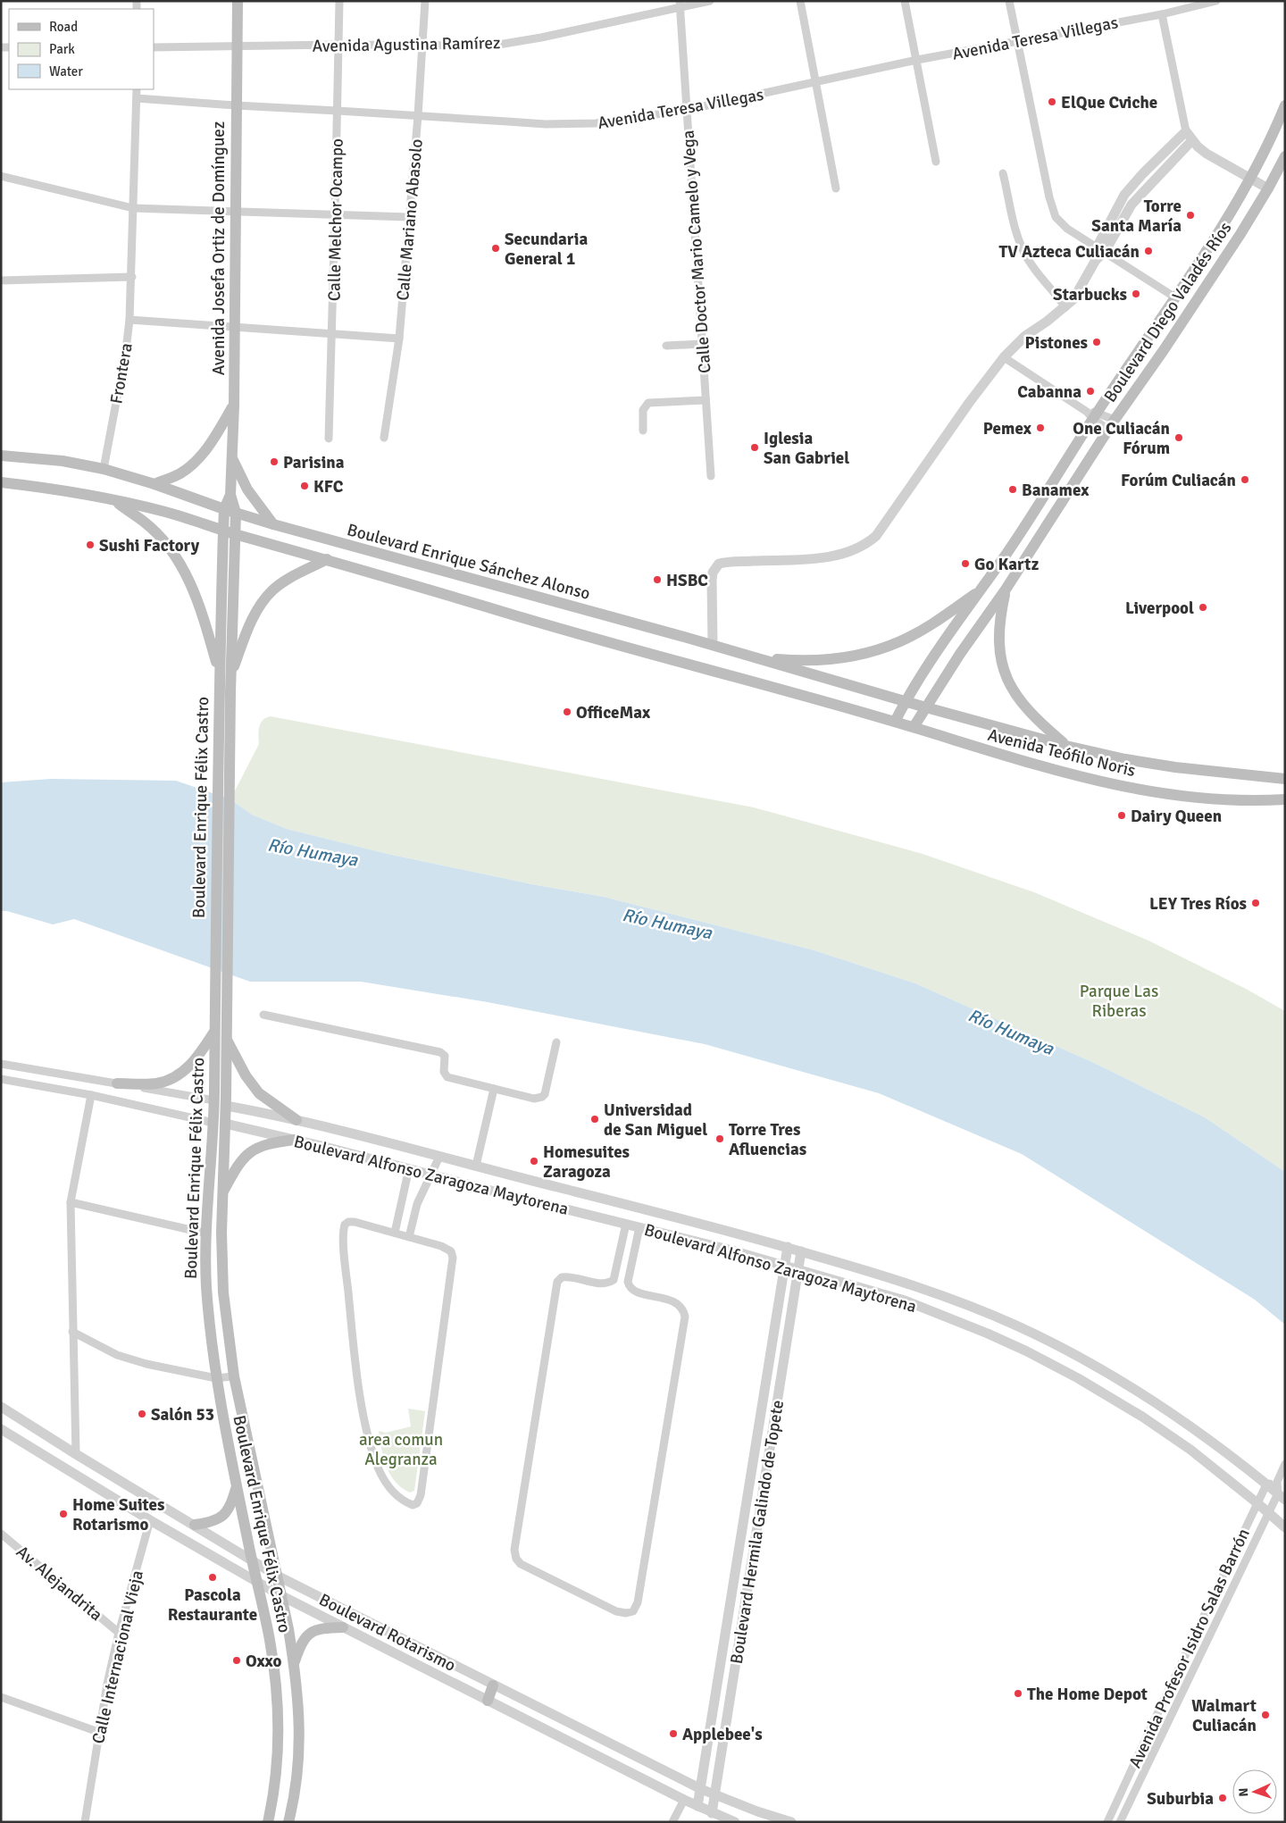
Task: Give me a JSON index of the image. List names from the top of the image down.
{
  "streets": {
    "main road": [
      "Avenida Josefa Ortiz de Domínguez",
      "Boulevard Diego Valadés Ríos",
      "Boulevard Enrique Sánchez Alonso",
      "Avenida Teófilo Noris",
      "Boulevard Enrique Félix Castro"
    ],
    "street": [
      "Avenida Teresa Villegas",
      "Avenida Agustina Ramírez",
      "Calle Melchor Ocampo",
      "Calle Mariano Abasolo",
      "Calle Doctor Mario Camelo y Vega",
      "Frontera",
      "Boulevard Alfonso Zaragoza Maytorena",
      "Boulevard Hermila Galindo de Topete",
      "Av. Alejandrita",
      "Boulevard Rotarismo",
      "Avenida Profesor Isidro Salas Barrón",
      "Calle Internacional Vieja"
    ]
  },
  "crossings": [
    ["Avenida Teresa Villegas", "Calle Melchor Ocampo"],
    ["Avenida Teresa Villegas", "Calle Mariano Abasolo"],
    ["Avenida Teresa Villegas", "Avenida Josefa Ortiz de Domínguez"],
    ["Avenida Teresa Villegas", "Calle Doctor Mario Camelo y Vega"],
    ["Avenida Teresa Villegas", "Frontera"],
    ["Avenida Agustina Ramírez", "Calle Melchor Ocampo"],
    ["Avenida Agustina Ramírez", "Calle Mariano Abasolo"],
    ["Avenida Agustina Ramírez", "Avenida Josefa Ortiz de Domínguez"],
    ["Avenida Agustina Ramírez", "Calle Doctor Mario Camelo y Vega"],
    ["Avenida Josefa Ortiz de Domínguez", "Boulevard Enrique Sánchez Alonso"],
    ["Avenida Josefa Ortiz de Domínguez", "Boulevard Enrique Félix Castro"],
    ["Boulevard Diego Valadés Ríos", "Boulevard Enrique Sánchez Alonso"],
    ["Boulevard Diego Valadés Ríos", "Avenida Teófilo Noris"],
    ["Frontera", "Boulevard Enrique Sánchez Alonso"],
    ["Boulevard Enrique Sánchez Alonso", "Avenida Teófilo Noris"],
    ["Boulevard Enrique Sánchez Alonso", "Boulevard Enrique Félix Castro"],
    ["Boulevard Enrique Félix Castro", "Boulevard Alfonso Zaragoza Maytorena"],
    ["Boulevard Enrique Félix Castro", "Boulevard Rotarismo"],
    ["Boulevard Alfonso Zaragoza Maytorena", "Boulevard Hermila Galindo de Topete"],
    ["Boulevard Alfonso Zaragoza Maytorena", "Avenida Profesor Isidro Salas Barrón"],
    ["Boulevard Hermila Galindo de Topete", "Boulevard Rotarismo"],
    ["Av. Alejandrita", "Calle Internacional Vieja"],
    ["Boulevard Rotarismo", "Calle Internacional Vieja"]
  ],
  "water": ["Río Humaya"],
  "parks": ["Parque Las Riberas", "area comun Alegranza"],
  "places": [
    "ElQue Cviche",
    "Torre Santa María",
    "Secundaria General 1",
    "TV Azteca Culiacán",
    "Starbucks",
    "Pistones",
    "Cabanna",
    "Pemex",
    "One Culiacán Fórum",
    "Iglesia San Gabriel",
    "Parisina",
    "Forúm Culiacán",
    "KFC",
    "Banamex",
    "Sushi Factory",
    "Go Kartz",
    "HSBC",
    "Liverpool",
    "OfficeMax",
    "Dairy Queen",
    "LEY Tres Ríos",
    "Universidad de San Miguel",
    "Torre Tres Afluencias",
    "Homesuites Zaragoza",
    "Salón 53",
    "Home Suites Rotarismo",
    "Pascola Restaurante",
    "Oxxo",
    "The Home Depot",
    "Walmart Culiacán",
    "Applebee's",
    "Suburbia"
  ],
  "legend": ["Road", "Park", "Water"],
  "north": "left"
}
